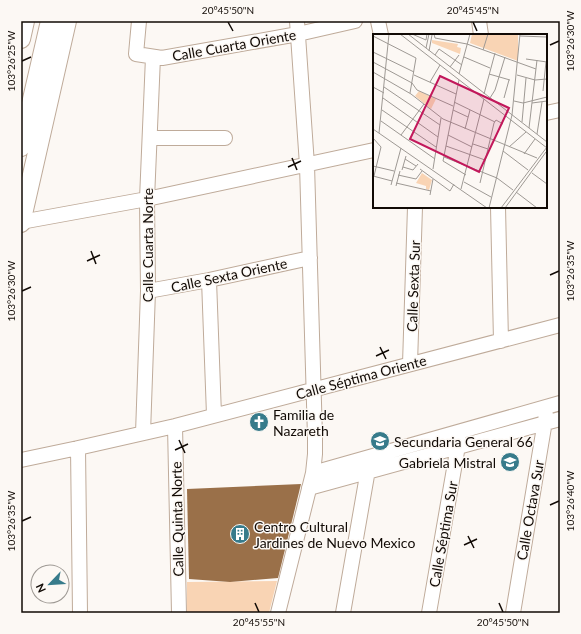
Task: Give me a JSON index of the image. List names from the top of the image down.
{
  "streets": {
    "street": [
      "Calle Cuarta Oriente",
      "Calle Cuarta Norte",
      "Calle Sexta Oriente",
      "Calle Sexta Sur",
      "Calle Séptima Oriente",
      "Calle Octava Sur",
      "Calle Quinta Norte",
      "Calle Séptima Sur"
    ]
  },
  "crossings": [
    ["Calle Cuarta Oriente", "Calle Cuarta Norte"],
    ["Calle Cuarta Norte", "Calle Sexta Oriente"],
    ["Calle Cuarta Norte", "Calle Séptima Oriente"],
    ["Calle Sexta Sur", "Calle Séptima Oriente"],
    ["Calle Séptima Oriente", "Calle Quinta Norte"]
  ],
  "places": {
    "church": ["Familia de Nazareth"],
    "school or university": ["Secundaria General 66", "Gabriela Mistral"],
    "building": ["Centro Cultural Jardines de Nuevo Mexico"]
  },
  "north": "bottom left",
  "coordinates": [
    "20°45'50\"N",
    "20°45'45\"N",
    "103°26'30\"W",
    "103°26'25\"W",
    "103°26'35\"W",
    "103°26'40\"W",
    "20°45'55\"N"
  ]
}
